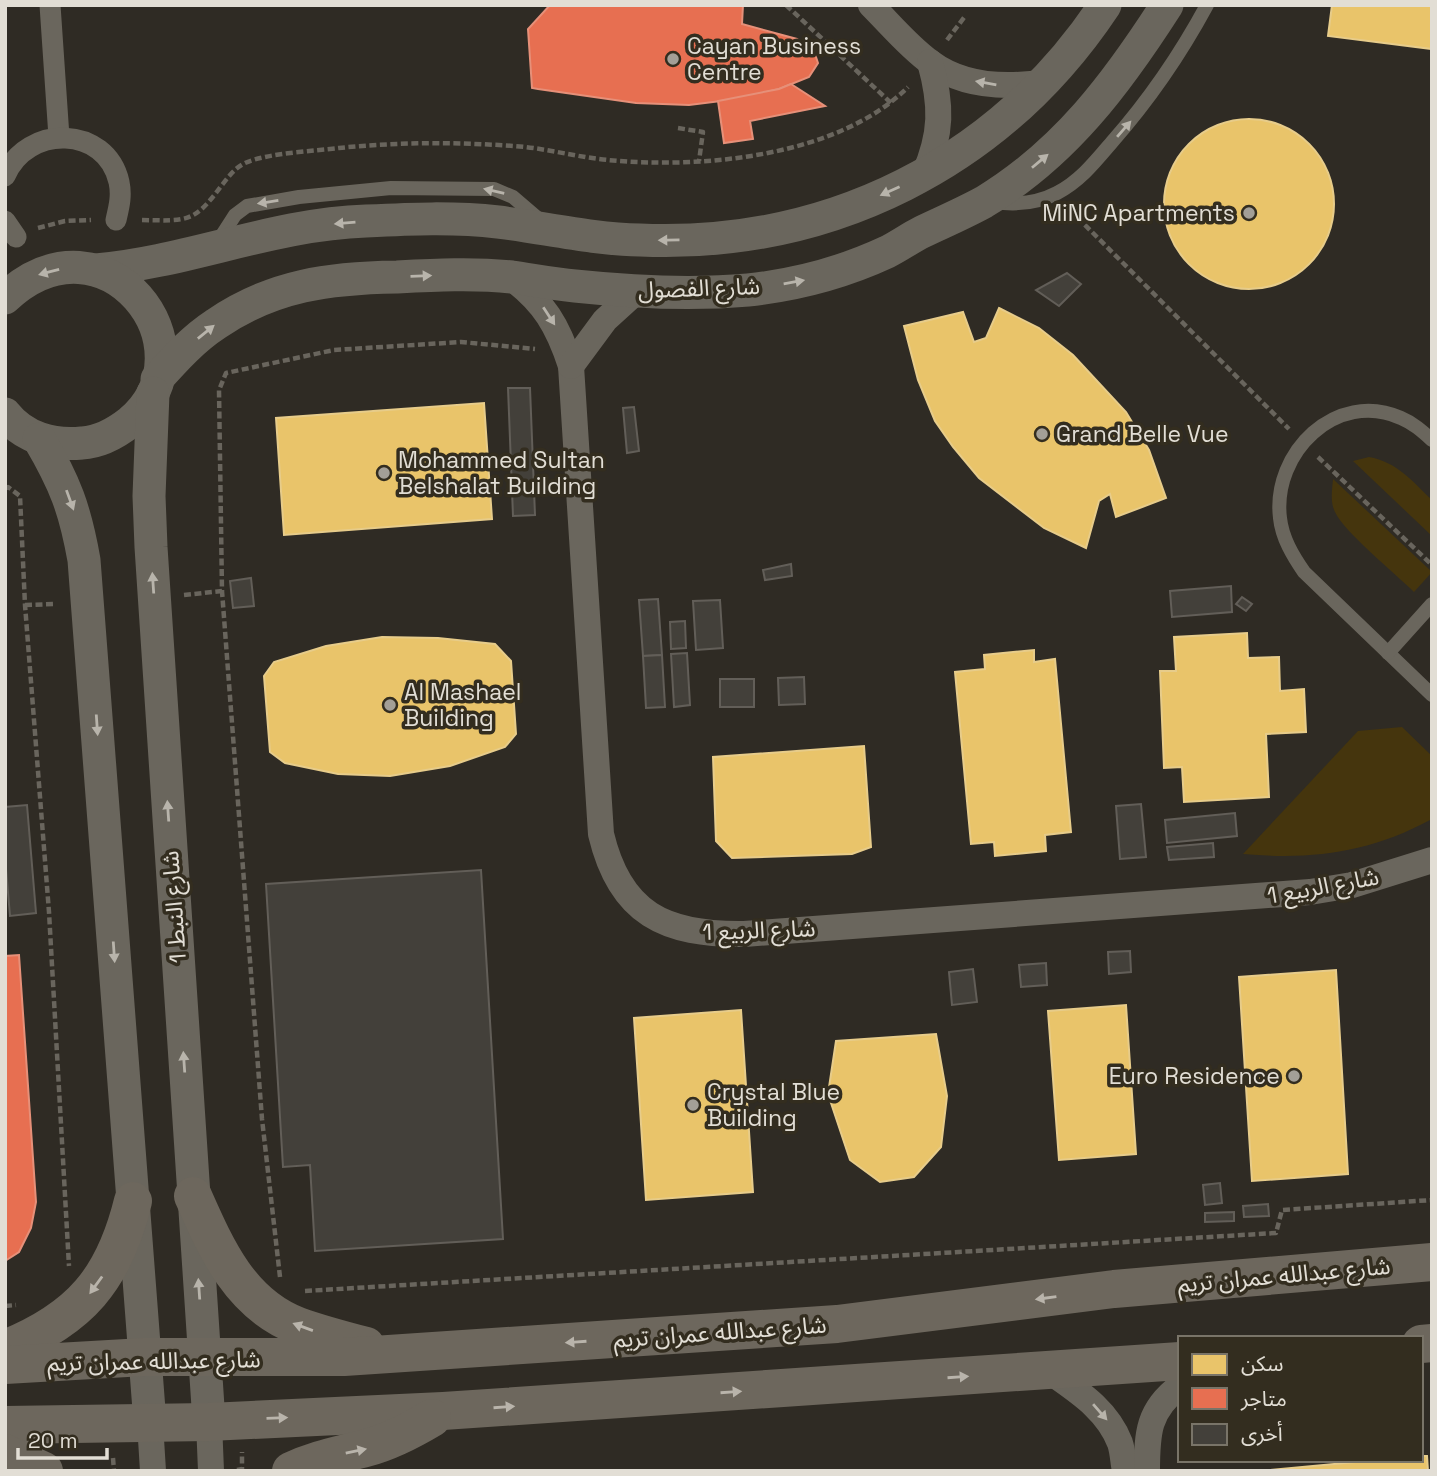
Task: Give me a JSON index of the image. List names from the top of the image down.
{
  "streets": {
    "main road": ["شارع عبدالله عمران تريم"],
    "street": ["شارع الفصول", "شارع الربيع 1", "شارع النبط 1"]
  },
  "crossings": [
    ["شارع الفصول", "شارع الربيع 1"],
    ["شارع الفصول", "شارع النبط 1"],
    ["شارع النبط 1", "شارع عبدالله عمران تريم"]
  ],
  "places": [
    "Cayan Business Centre",
    "MiNC Apartments",
    "Grand Belle Vue",
    "Mohammed Sultan Belshalat Building",
    "Al Mashael Building",
    "Euro Residence",
    "Crystal Blue Building"
  ],
  "legend": ["سكن", "متاجر", "أخرى"],
  "scale_bar": "20 m"
}
